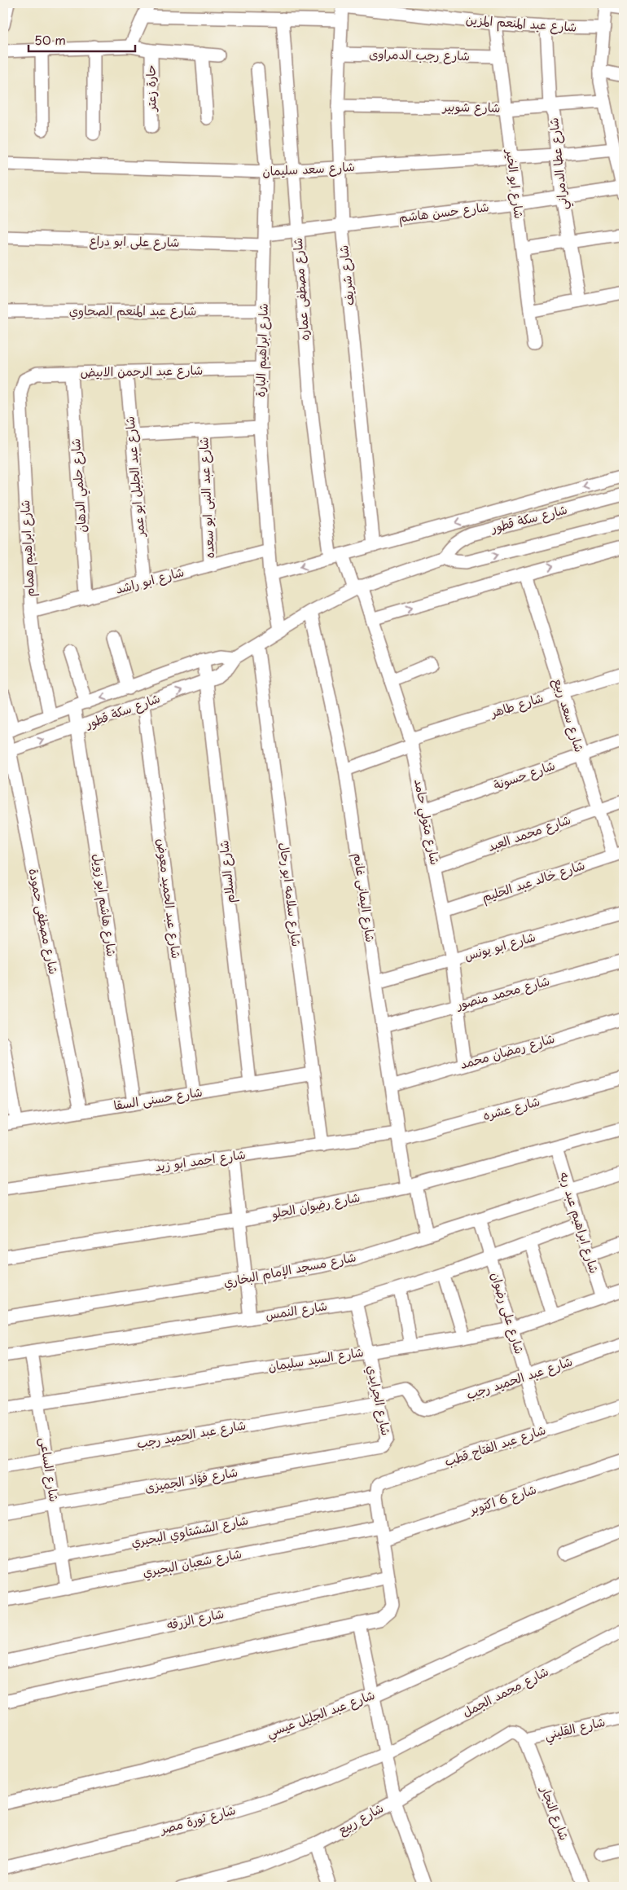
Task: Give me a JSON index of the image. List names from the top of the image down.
{
  "streets": {
    "street": [
      "شارع عبد المنعم المزين",
      "شارع رجب الدمراوى",
      "حارة زعتر",
      "شارع شوبير",
      "شارع عطا الدمراني",
      "شارع سعد سليمان",
      "شارع ابو الخير",
      "شارع حسن هاشم",
      "شارع على ابو دراع",
      "شارع شريف",
      "شارع مصطفى عماره",
      "شارع عبد المنعم الصحاوي",
      "شارع ابراهيم البارة",
      "شارع عبد الرحمن الابيض",
      "شارع عبد الجليل ابو عمر",
      "شارع حلمي الدهان",
      "شارع عبد النبى ابو سعده",
      "شارع سكة قطور",
      "شارع ابراهيم همام",
      "شارع ابو راشد",
      "شارع طاهر",
      "شارع سعد ربيع",
      "شارع حسونة",
      "شارع متولي حامد",
      "شارع محمد العبد",
      "شارع السلام",
      "شارع خالد عبد الحليم",
      "شارع سلامه ابو رحال",
      "شارع اليمانى غانم",
      "شارع عبد الحميد معوض",
      "شارع هاشم ابو زويل",
      "شارع مصطفى حمودة",
      "شارع ابو يونس",
      "شارع محمد منصور",
      "شارع رمضان محمد",
      "شارع حسنى السقا",
      "شارع عشره",
      "شارع احمد ابو زيد",
      "شارع رضوان الحلو",
      "شارع ابراهيم عبد ربه",
      "شارع مسجد الإمام البخاري",
      "شارع النمس",
      "شارع على رضوان",
      "شارع السيد سليمان",
      "شارع عبد الحميد رجب",
      "شارع الجرايدي",
      "شارع عبد الفتاح قطب",
      "شارع الساعى",
      "شارع فؤاد الجميزى",
      "شارع 6 اكتوبر",
      "شارع الششتاوي البحيري",
      "شارع شعبان البحيري",
      "شارع الزرقه",
      "شارع محمد الجمل",
      "شارع عبد الجليل عيسي",
      "شارع القليني",
      "شارع النجار",
      "شارع ربيع",
      "شارع ثورة مصر"
    ]
  },
  "crossings": [
    ["شارع عبد المنعم المزين", "شارع عطا الدمراني"],
    ["شارع عبد المنعم المزين", "شارع ابو الخير"],
    ["شارع عبد المنعم المزين", "شارع شريف"],
    ["شارع رجب الدمراوى", "شارع ابو الخير"],
    ["شارع رجب الدمراوى", "شارع شريف"],
    ["شارع شوبير", "شارع عطا الدمراني"],
    ["شارع شوبير", "شارع ابو الخير"],
    ["شارع شوبير", "شارع شريف"],
    ["شارع عطا الدمراني", "شارع سعد سليمان"],
    ["شارع عطا الدمراني", "شارع حسن هاشم"],
    ["شارع سعد سليمان", "شارع ابو الخير"],
    ["شارع سعد سليمان", "شارع شريف"],
    ["شارع سعد سليمان", "شارع مصطفى عماره"],
    ["شارع سعد سليمان", "شارع ابراهيم البارة"],
    ["شارع ابو الخير", "شارع حسن هاشم"],
    ["شارع حسن هاشم", "شارع على ابو دراع"],
    ["شارع حسن هاشم", "شارع شريف"],
    ["شارع حسن هاشم", "شارع مصطفى عماره"],
    ["شارع حسن هاشم", "شارع ابراهيم البارة"],
    ["شارع على ابو دراع", "شارع ابراهيم البارة"],
    ["شارع مصطفى عماره", "شارع سكة قطور"],
    ["شارع مصطفى عماره", "شارع متولي حامد"],
    ["شارع عبد المنعم الصحاوي", "شارع ابراهيم البارة"],
    ["شارع ابراهيم البارة", "شارع عبد الرحمن الابيض"],
    ["شارع ابراهيم البارة", "شارع سكة قطور"],
    ["شارع ابراهيم البارة", "شارع ابو راشد"],
    ["شارع عبد الرحمن الابيض", "شارع عبد الجليل ابو عمر"],
    ["شارع عبد الرحمن الابيض", "شارع حلمي الدهان"],
    ["شارع عبد الرحمن الابيض", "شارع ابراهيم همام"],
    ["شارع عبد الجليل ابو عمر", "شارع ابو راشد"],
    ["شارع حلمي الدهان", "شارع ابو راشد"],
    ["شارع عبد النبى ابو سعده", "شارع ابو راشد"],
    ["شارع سكة قطور", "شارع ابراهيم همام"],
    ["شارع سكة قطور", "شارع متولي حامد"],
    ["شارع سكة قطور", "شارع السلام"],
    ["شارع سكة قطور", "شارع سلامه ابو رحال"],
    ["شارع سكة قطور", "شارع اليمانى غانم"],
    ["شارع سكة قطور", "شارع عبد الحميد معوض"],
    ["شارع سكة قطور", "شارع هاشم ابو زويل"],
    ["شارع سكة قطور", "شارع مصطفى حمودة"],
    ["شارع ابراهيم همام", "شارع ابو راشد"],
    ["شارع طاهر", "شارع سعد ربيع"],
    ["شارع طاهر", "شارع متولي حامد"],
    ["شارع طاهر", "شارع اليمانى غانم"],
    ["شارع سعد ربيع", "شارع حسونة"],
    ["شارع سعد ربيع", "شارع محمد العبد"],
    ["شارع سعد ربيع", "شارع خالد عبد الحليم"],
    ["شارع حسونة", "شارع متولي حامد"],
    ["شارع متولي حامد", "شارع محمد العبد"],
    ["شارع متولي حامد", "شارع خالد عبد الحليم"],
    ["شارع متولي حامد", "شارع ابو يونس"],
    ["شارع متولي حامد", "شارع محمد منصور"],
    ["شارع متولي حامد", "شارع رمضان محمد"],
    ["شارع السلام", "شارع حسنى السقا"],
    ["شارع سلامه ابو رحال", "شارع حسنى السقا"],
    ["شارع سلامه ابو رحال", "شارع احمد ابو زيد"],
    ["شارع اليمانى غانم", "شارع ابو يونس"],
    ["شارع اليمانى غانم", "شارع محمد منصور"],
    ["شارع اليمانى غانم", "شارع رمضان محمد"],
    ["شارع اليمانى غانم", "شارع عشره"],
    ["شارع اليمانى غانم", "شارع احمد ابو زيد"],
    ["شارع اليمانى غانم", "شارع رضوان الحلو"],
    ["شارع اليمانى غانم", "شارع مسجد الإمام البخاري"],
    ["شارع عبد الحميد معوض", "شارع حسنى السقا"],
    ["شارع هاشم ابو زويل", "شارع حسنى السقا"],
    ["شارع مصطفى حمودة", "شارع حسنى السقا"],
    ["شارع عشره", "شارع احمد ابو زيد"],
    ["شارع رضوان الحلو", "شارع ابراهيم عبد ربه"],
    ["شارع ابراهيم عبد ربه", "شارع مسجد الإمام البخاري"],
    ["شارع ابراهيم عبد ربه", "شارع النمس"],
    ["شارع ابراهيم عبد ربه", "شارع السيد سليمان"],
    ["شارع مسجد الإمام البخاري", "شارع على رضوان"],
    ["شارع النمس", "شارع على رضوان"],
    ["شارع النمس", "شارع الجرايدي"],
    ["شارع النمس", "شارع الساعى"],
    ["شارع على رضوان", "شارع السيد سليمان"],
    ["شارع على رضوان", "شارع عبد الحميد رجب"],
    ["شارع على رضوان", "شارع عبد الفتاح قطب"],
    ["شارع السيد سليمان", "شارع الجرايدي"],
    ["شارع السيد سليمان", "شارع الساعى"],
    ["شارع عبد الحميد رجب", "شارع الجرايدي"],
    ["شارع عبد الحميد رجب", "شارع الساعى"],
    ["شارع الجرايدي", "شارع فؤاد الجميزى"],
    ["شارع عبد الفتاح قطب", "شارع الششتاوي البحيري"],
    ["شارع الساعى", "شارع فؤاد الجميزى"],
    ["شارع الساعى", "شارع الششتاوي البحيري"],
    ["شارع الساعى", "شارع شعبان البحيري"],
    ["شارع محمد الجمل", "شارع ثورة مصر"],
    ["شارع القليني", "شارع النجار"],
    ["شارع القليني", "شارع ربيع"],
    ["شارع النجار", "شارع ربيع"]
  ],
  "scale_bar": "50 m"
}
